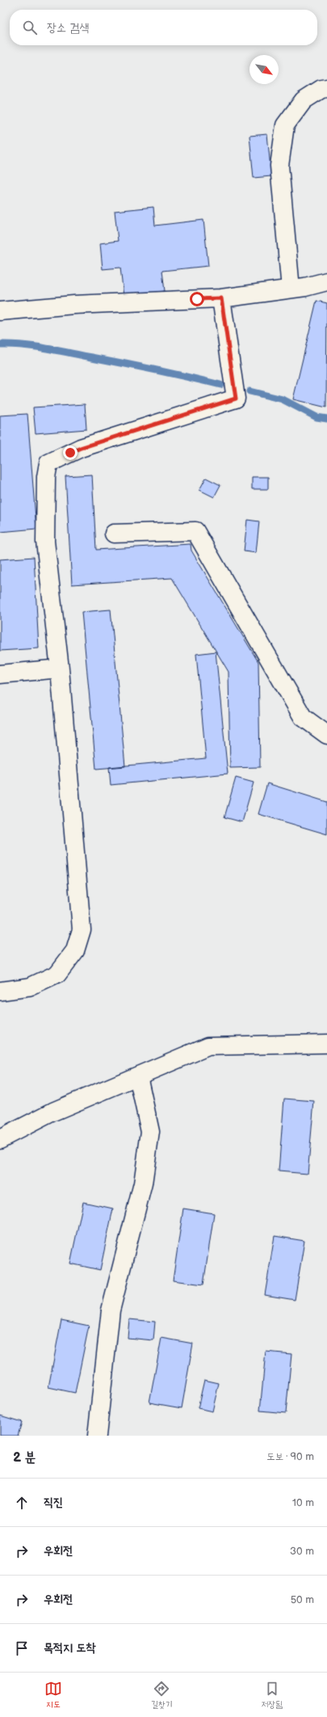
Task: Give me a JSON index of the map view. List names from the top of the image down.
{
  "north": "bottom right",
  "page": {
    "search": "장소 검색",
    "heading": ["2 분", "도보 · 90 m"],
    "list": [
      ["직진", "10 m"],
      ["우회전", "30 m"],
      ["우회전", "50 m"],
      "목적지 도착"
    ],
    "nav": ["지도", "길찾기", "저장됨"]
  }
}
